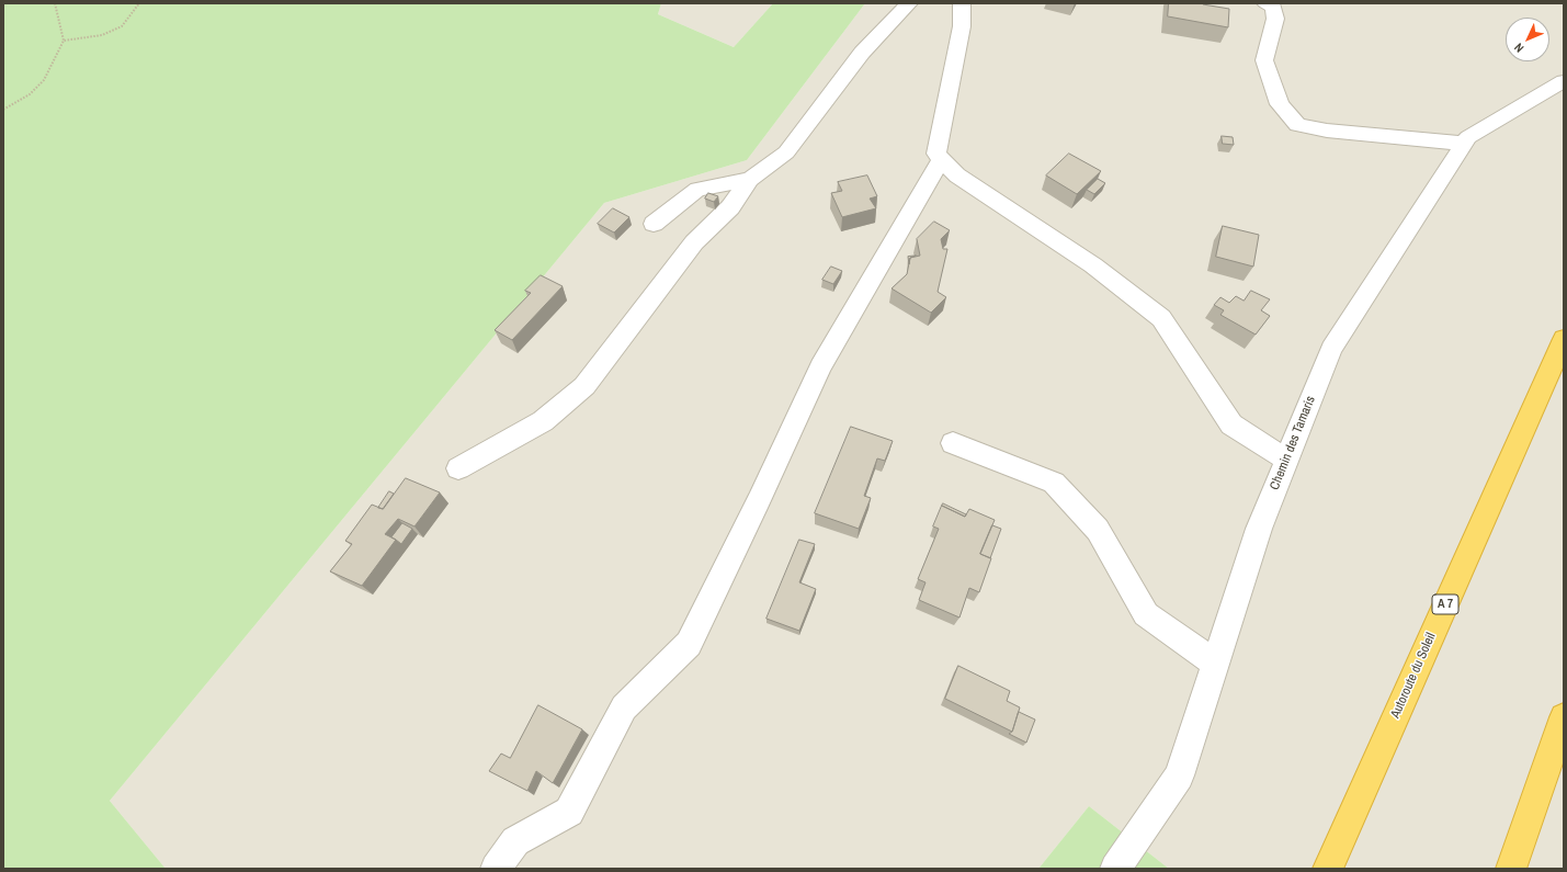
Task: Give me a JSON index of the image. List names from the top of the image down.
{
  "streets": {
    "highway": ["A 7", "Autoroute du Soleil"],
    "street": ["Chemin des Tamaris"]
  },
  "north": "bottom left"
}
